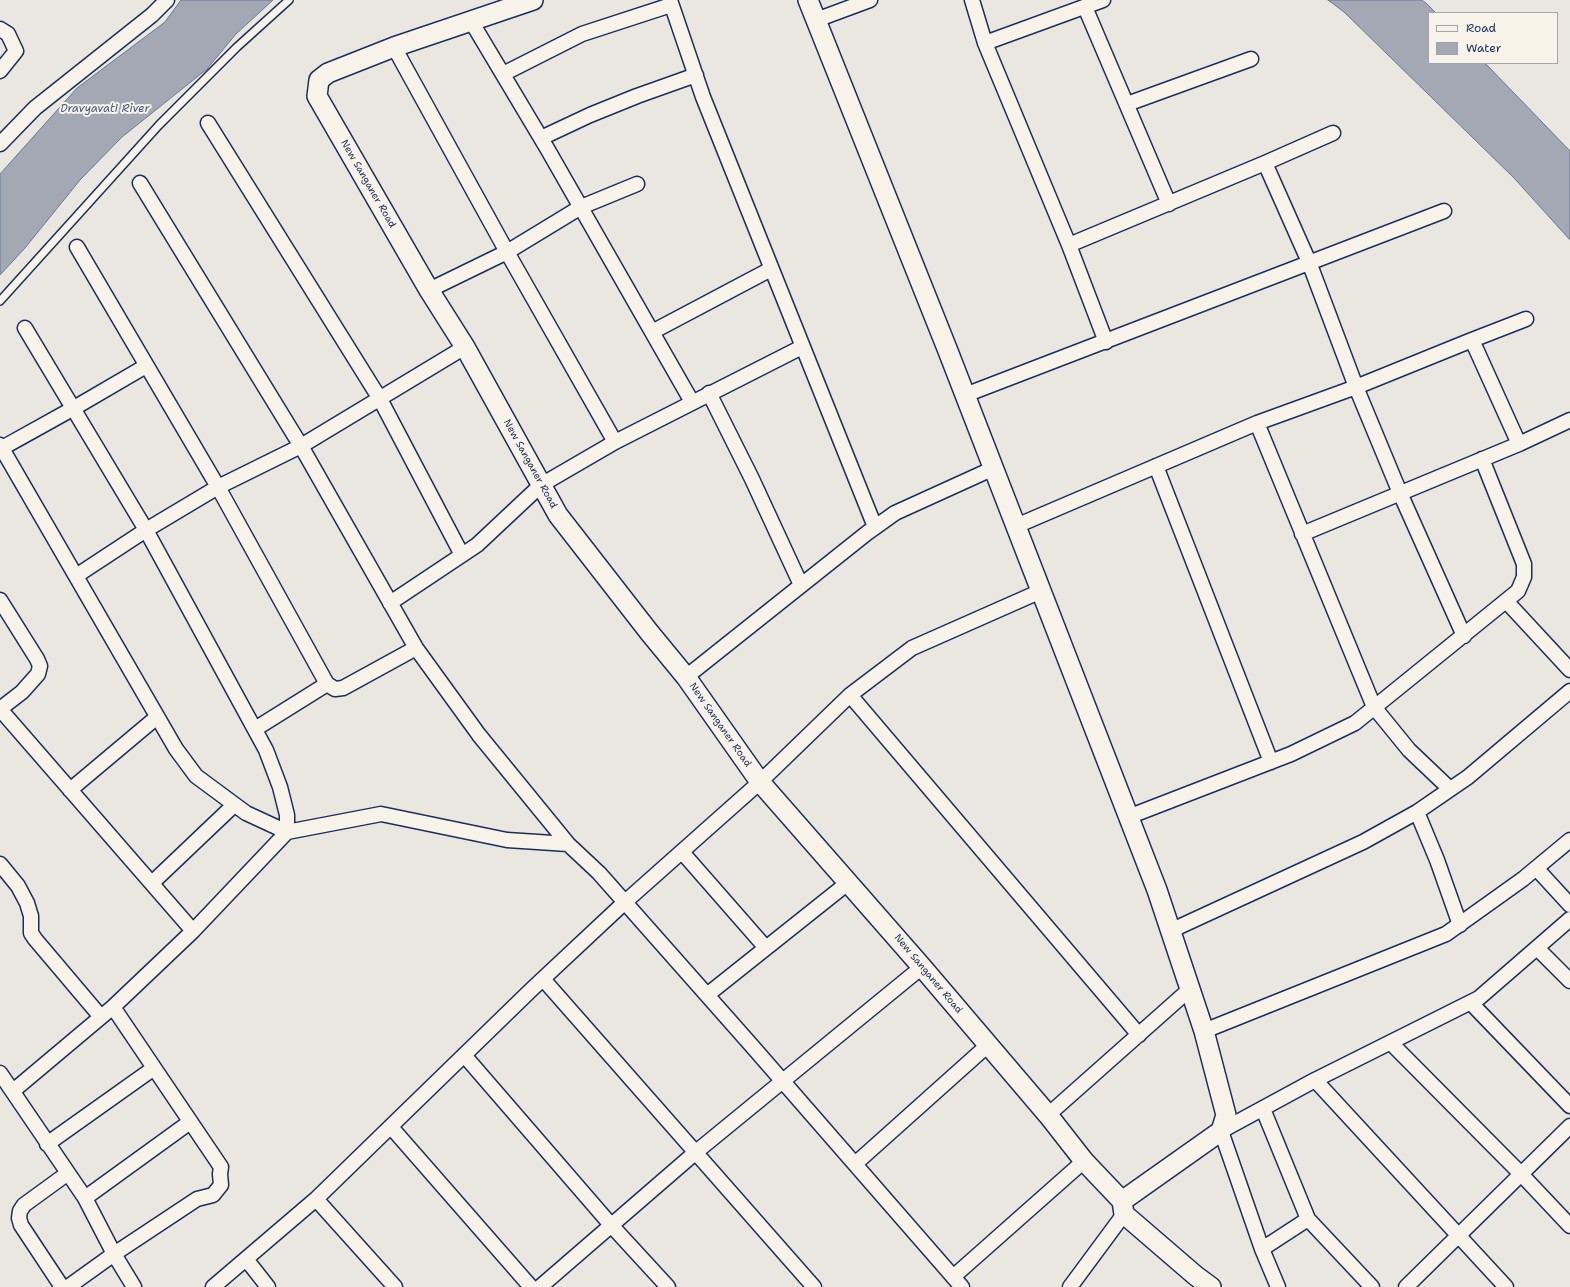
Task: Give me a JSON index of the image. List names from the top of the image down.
{
  "streets": {
    "street": ["New Sanganer Road"]
  },
  "water": ["Dravyavati River"],
  "legend": ["Road", "Water"]
}
